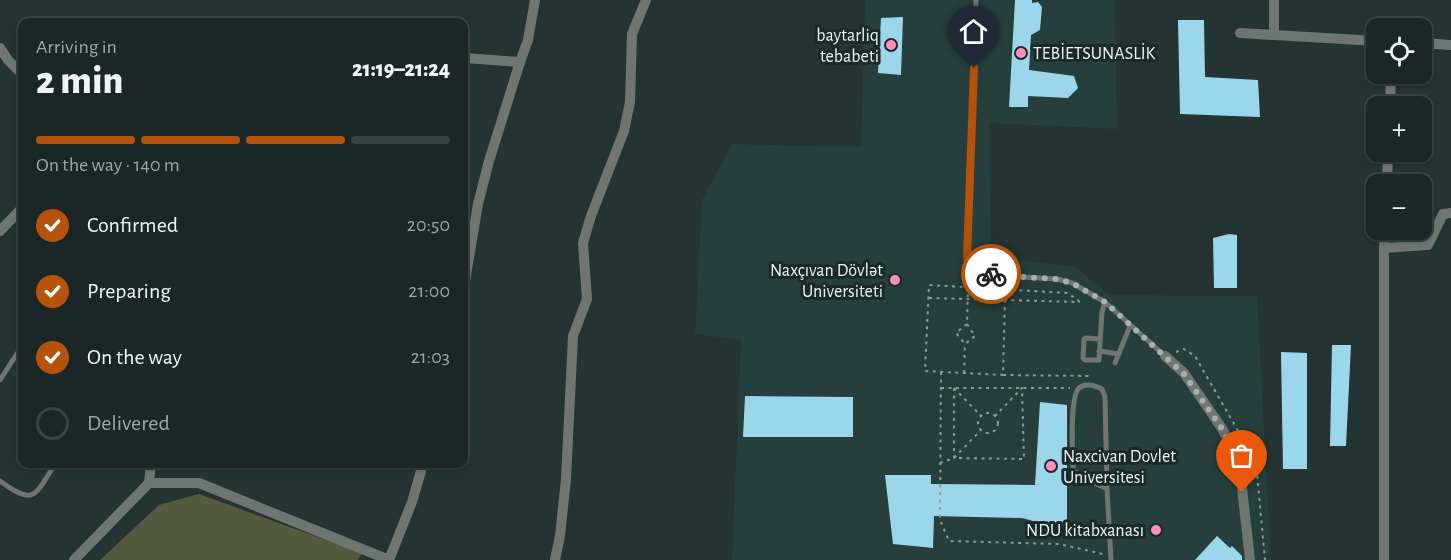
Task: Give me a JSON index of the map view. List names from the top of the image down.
{
  "places": [
    "baytarliq tebabeti",
    "TEBİETSUNASLİK",
    "Naxçıvan Dövlət Universiteti",
    "Naxcivan Dovlet Universitesi",
    "NDU kitabxanası"
  ],
  "page": {
    "map_buttons": ["+", "−"],
    "heading": ["2 min", "Arriving in", "21:19–21:24"],
    "bar": "On the way · 140 m",
    "list": [
      ["Confirmed", "20:50"],
      ["Preparing", "21:00"],
      ["On the way", "21:03"],
      "Delivered"
    ]
  }
}
